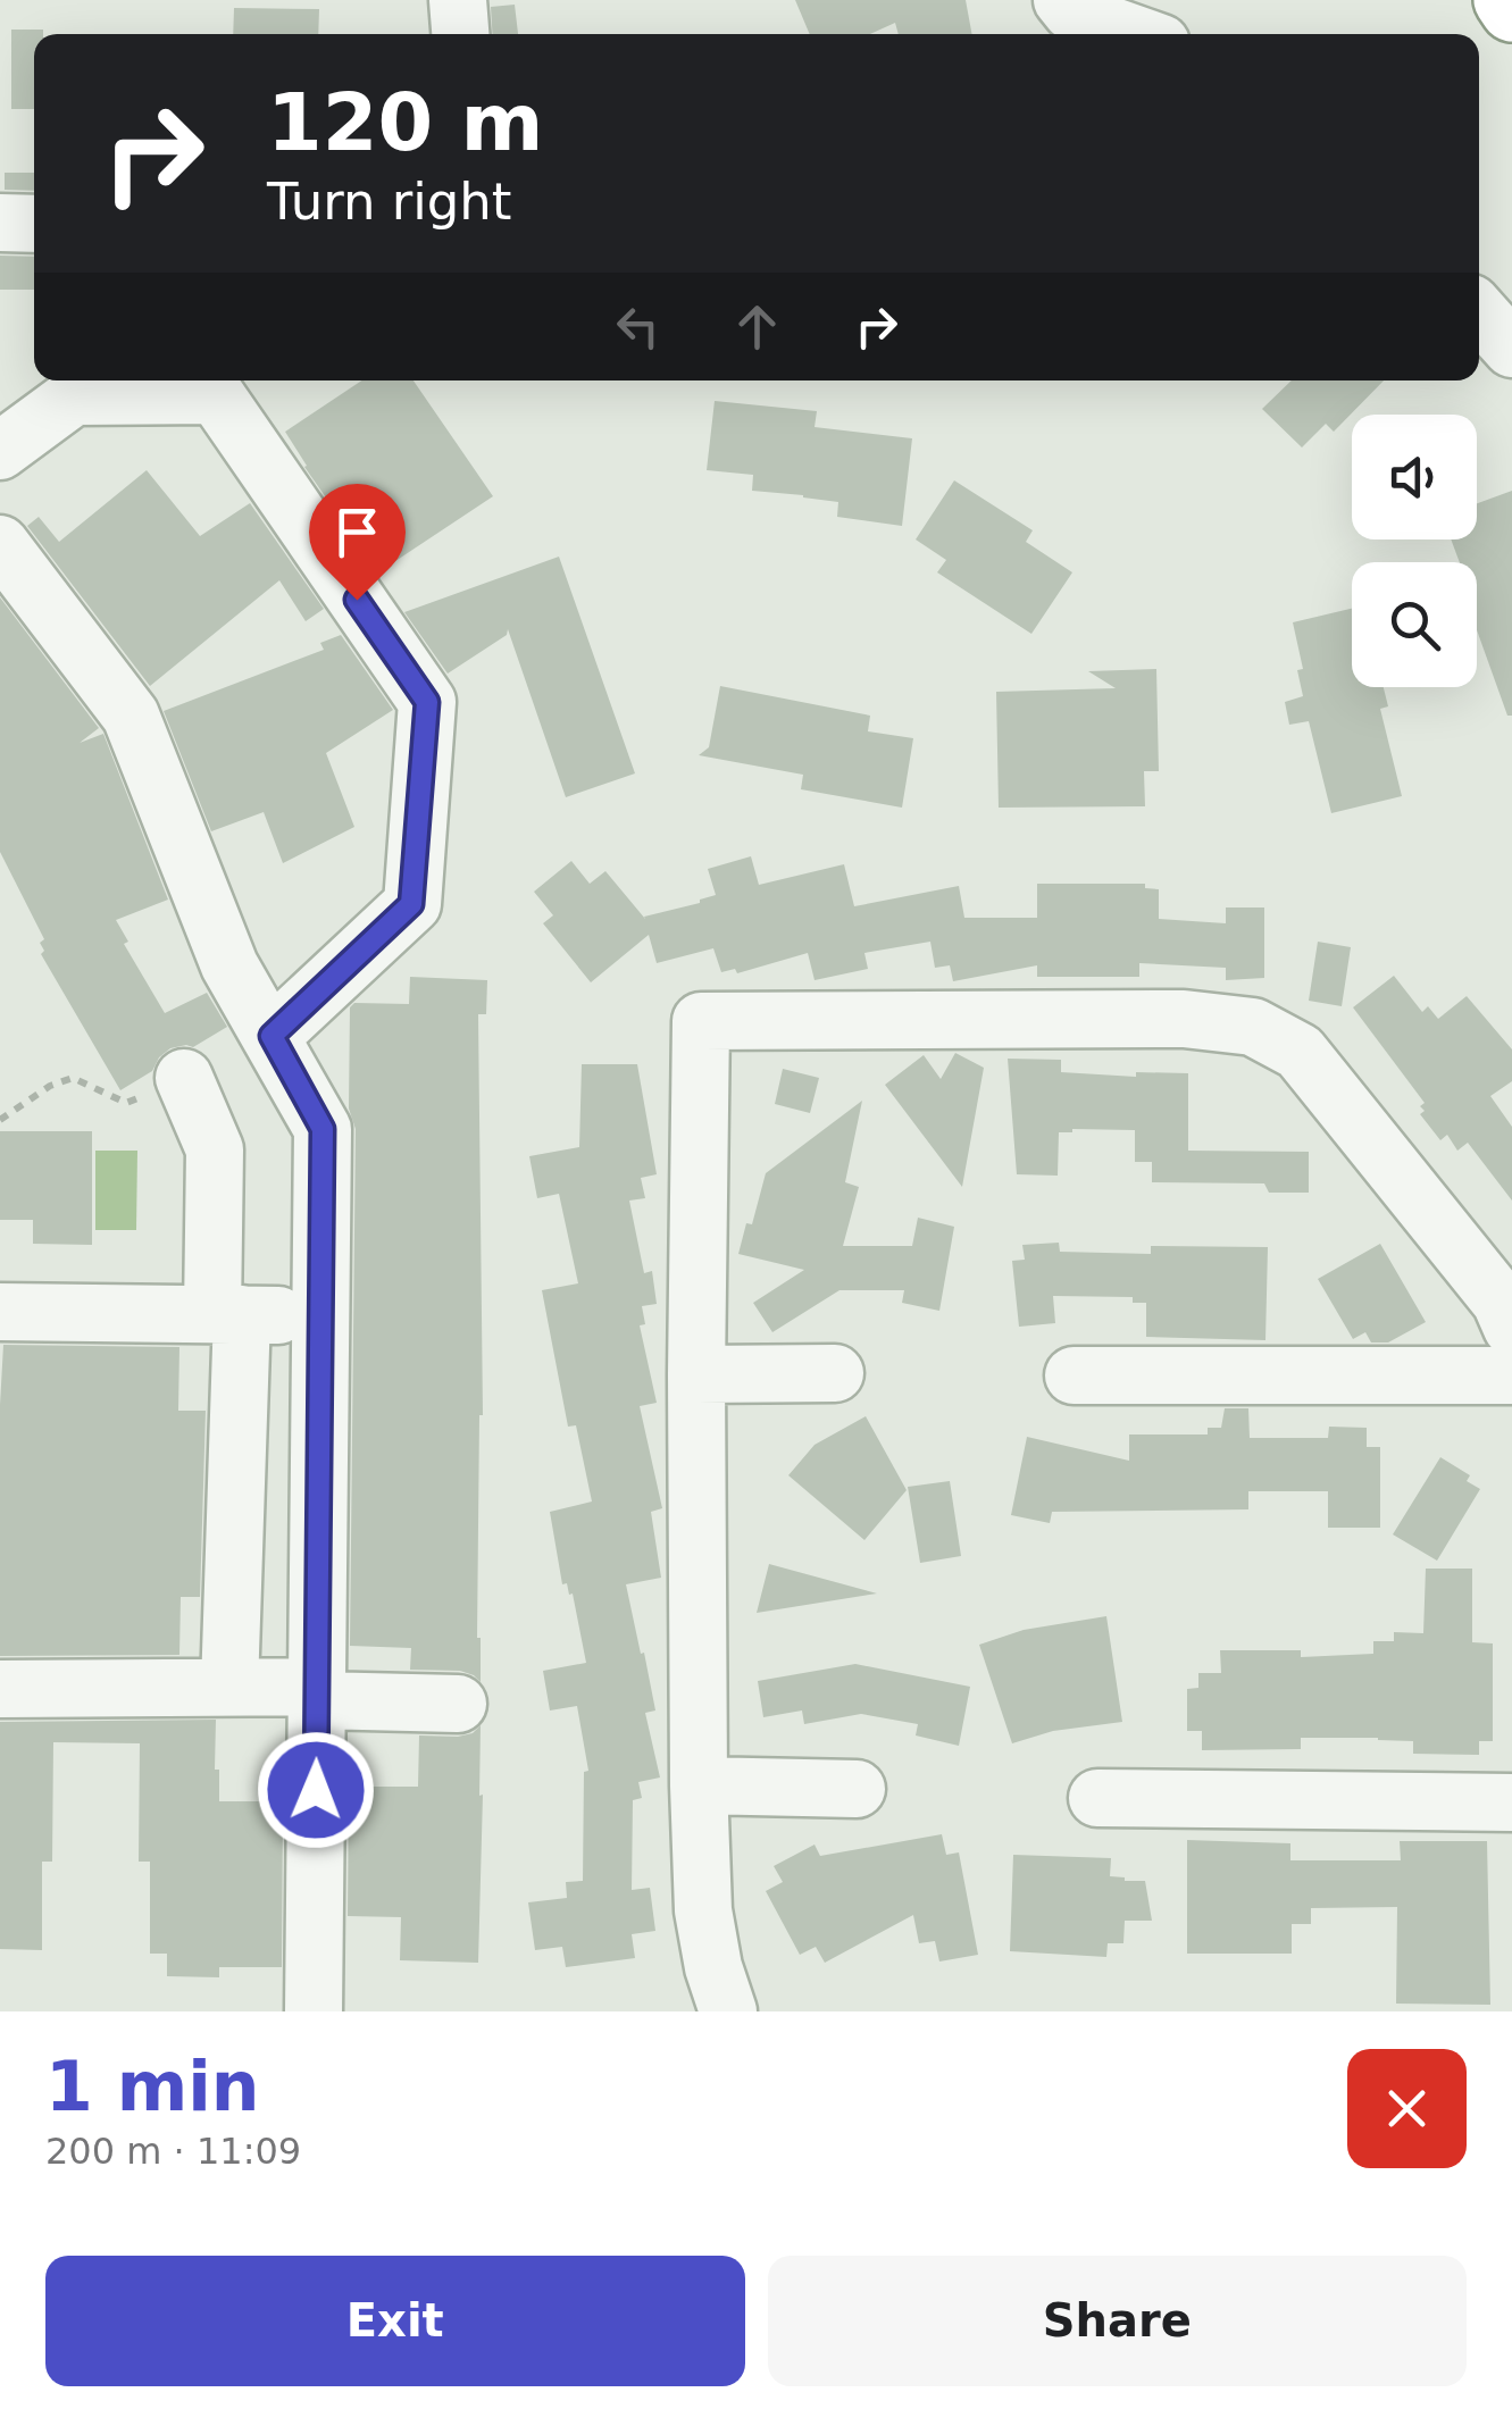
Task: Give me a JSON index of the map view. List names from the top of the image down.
{
  "page": {
    "turn": ["120 m", "Turn right"],
    "heading": ["1 min", "200 m · 11:09"],
    "buttons": ["Exit", "Share"]
  }
}
